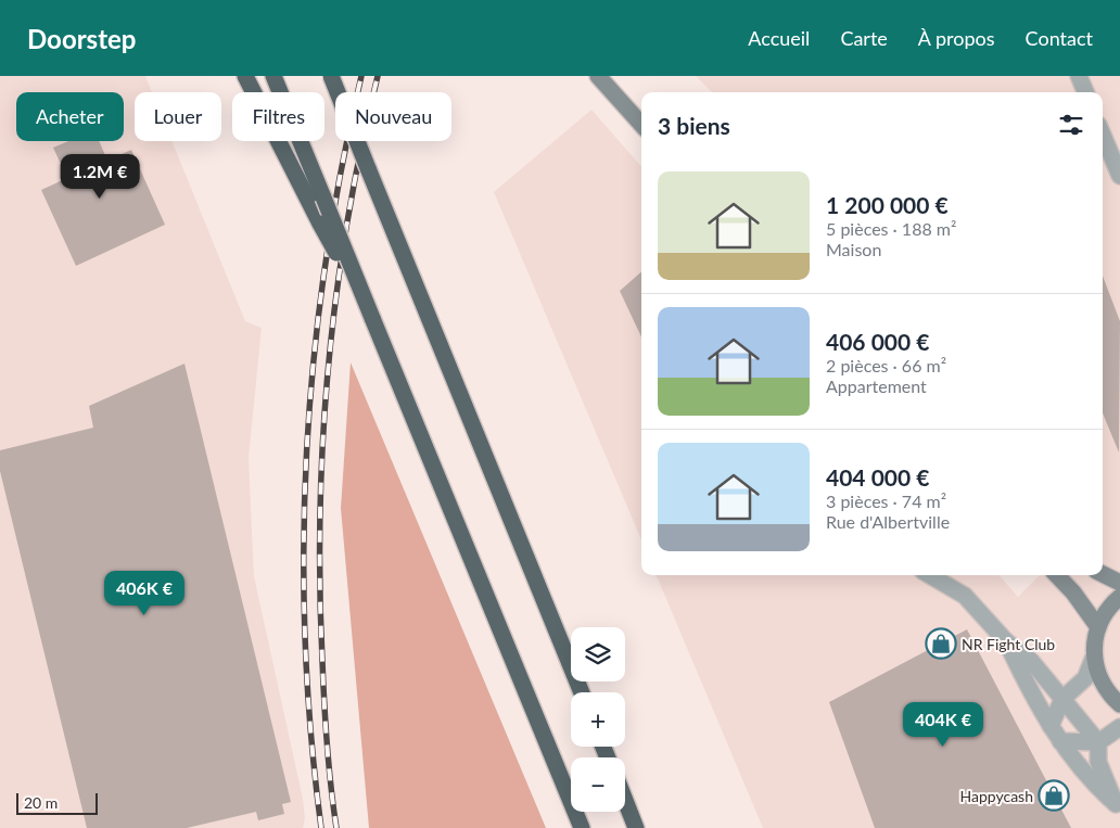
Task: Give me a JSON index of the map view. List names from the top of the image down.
{
  "places": {
    "shop": ["NR Fight Club", "Happycash"]
  },
  "scale_bar": "20 m",
  "page": {
    "header": "Doorstep",
    "nav": [
      "Accueil",
      "Carte",
      "À propos",
      "Contact"
    ],
    "chip": [
      "Acheter",
      "Louer",
      "Filtres",
      "Nouveau"
    ],
    "heading": "3 biens",
    "price": ["1.2M €", "406K €", "404K €"],
    "list": [
      {
        "name": "1 200 000 €",
        "note": "5 pièces · 188 m² · Maison"
      },
      {
        "name": "406 000 €",
        "note": "2 pièces · 66 m² · Appartement"
      },
      {
        "name": "404 000 €",
        "note": "3 pièces · 74 m² · Rue d'Albertville"
      }
    ],
    "map_buttons": ["+", "−"],
    "scale": "20 m"
  }
}
